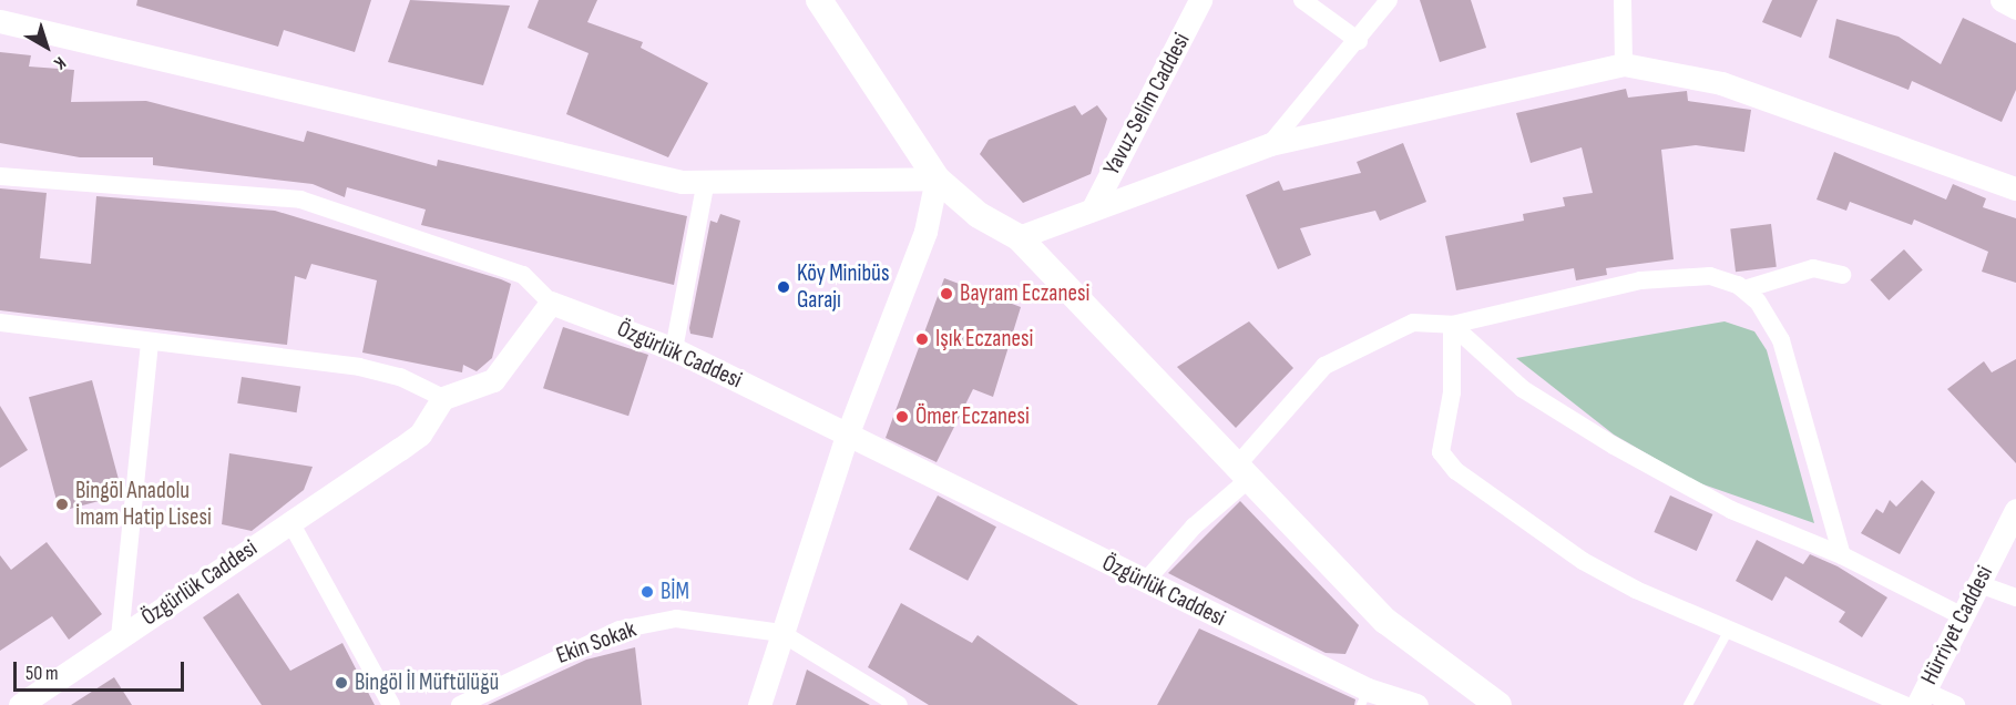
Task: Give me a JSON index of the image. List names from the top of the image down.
{
  "streets": {
    "street": [
      "Yavuz Selim Caddesi",
      "Özgürlük Caddesi",
      "Hürriyet Caddesi",
      "Ekin Sokak"
    ]
  },
  "places": [
    "Köy Minibüs Garajı",
    "Bayram Eczanesi",
    "Işık Eczanesi",
    "Ömer Eczanesi",
    "Bingöl Anadolu İmam Hatip Lisesi",
    "BİM",
    "Bingöl İl Müftülüğü"
  ],
  "scale_bar": "50 m",
  "north": "bottom right"
}
